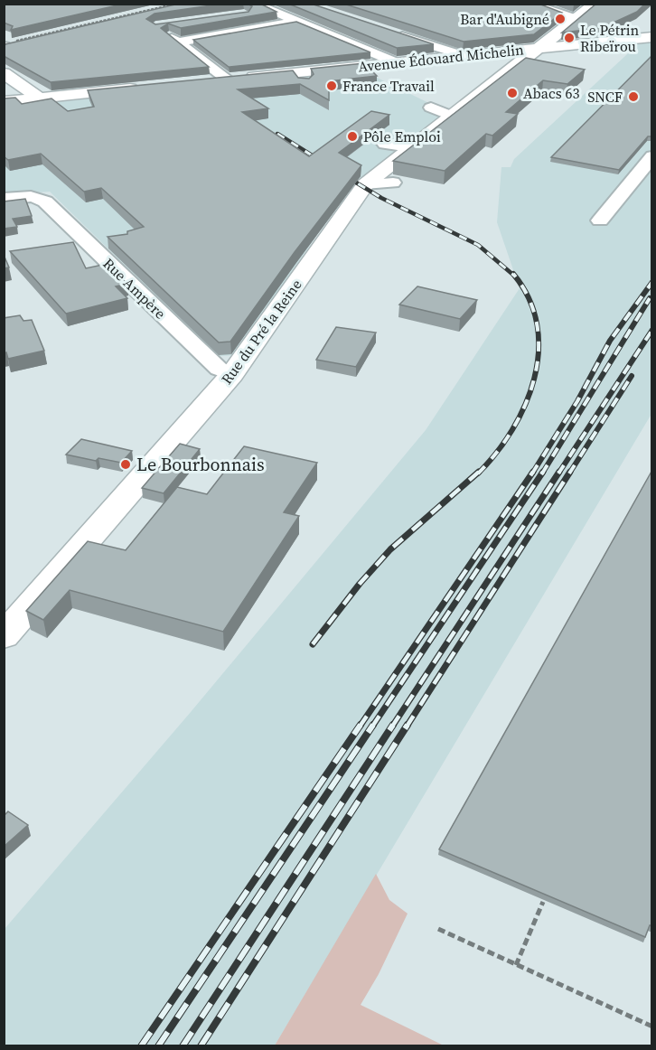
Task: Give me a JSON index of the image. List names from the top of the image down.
{
  "streets": {
    "main road": ["Avenue Édouard Michelin", "Rue du Pré la Reine"],
    "street": ["Rue Ampère"]
  },
  "crossings": [
    ["Avenue Édouard Michelin", "Rue du Pré la Reine"],
    ["Rue Ampère", "Rue du Pré la Reine"]
  ],
  "places": [
    "Bar d'Aubigné",
    "Le Pétrin Ribeïrou",
    "France Travail",
    "Abacs 63",
    "SNCF",
    "Pôle Emploi",
    "Le Bourbonnais"
  ]
}
